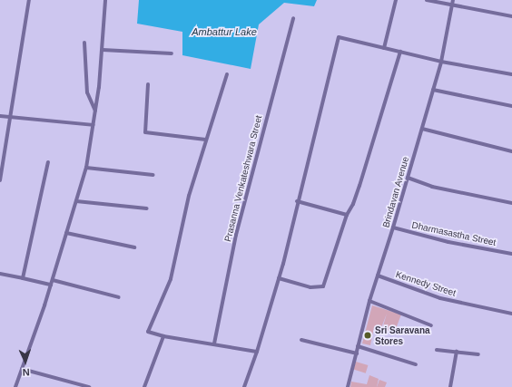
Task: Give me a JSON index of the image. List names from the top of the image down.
{
  "streets": {
    "street": [
      "Prasanna Venkateshwara Street",
      "Brindavan Avenue",
      "Dharmasastha Street",
      "Kennedy Street"
    ]
  },
  "crossings": [
    ["Brindavan Avenue", "Dharmasastha Street"],
    ["Brindavan Avenue", "Kennedy Street"]
  ],
  "water": ["Ambattur Lake"],
  "places": ["Sri Saravana Stores"],
  "north": "bottom"
}
